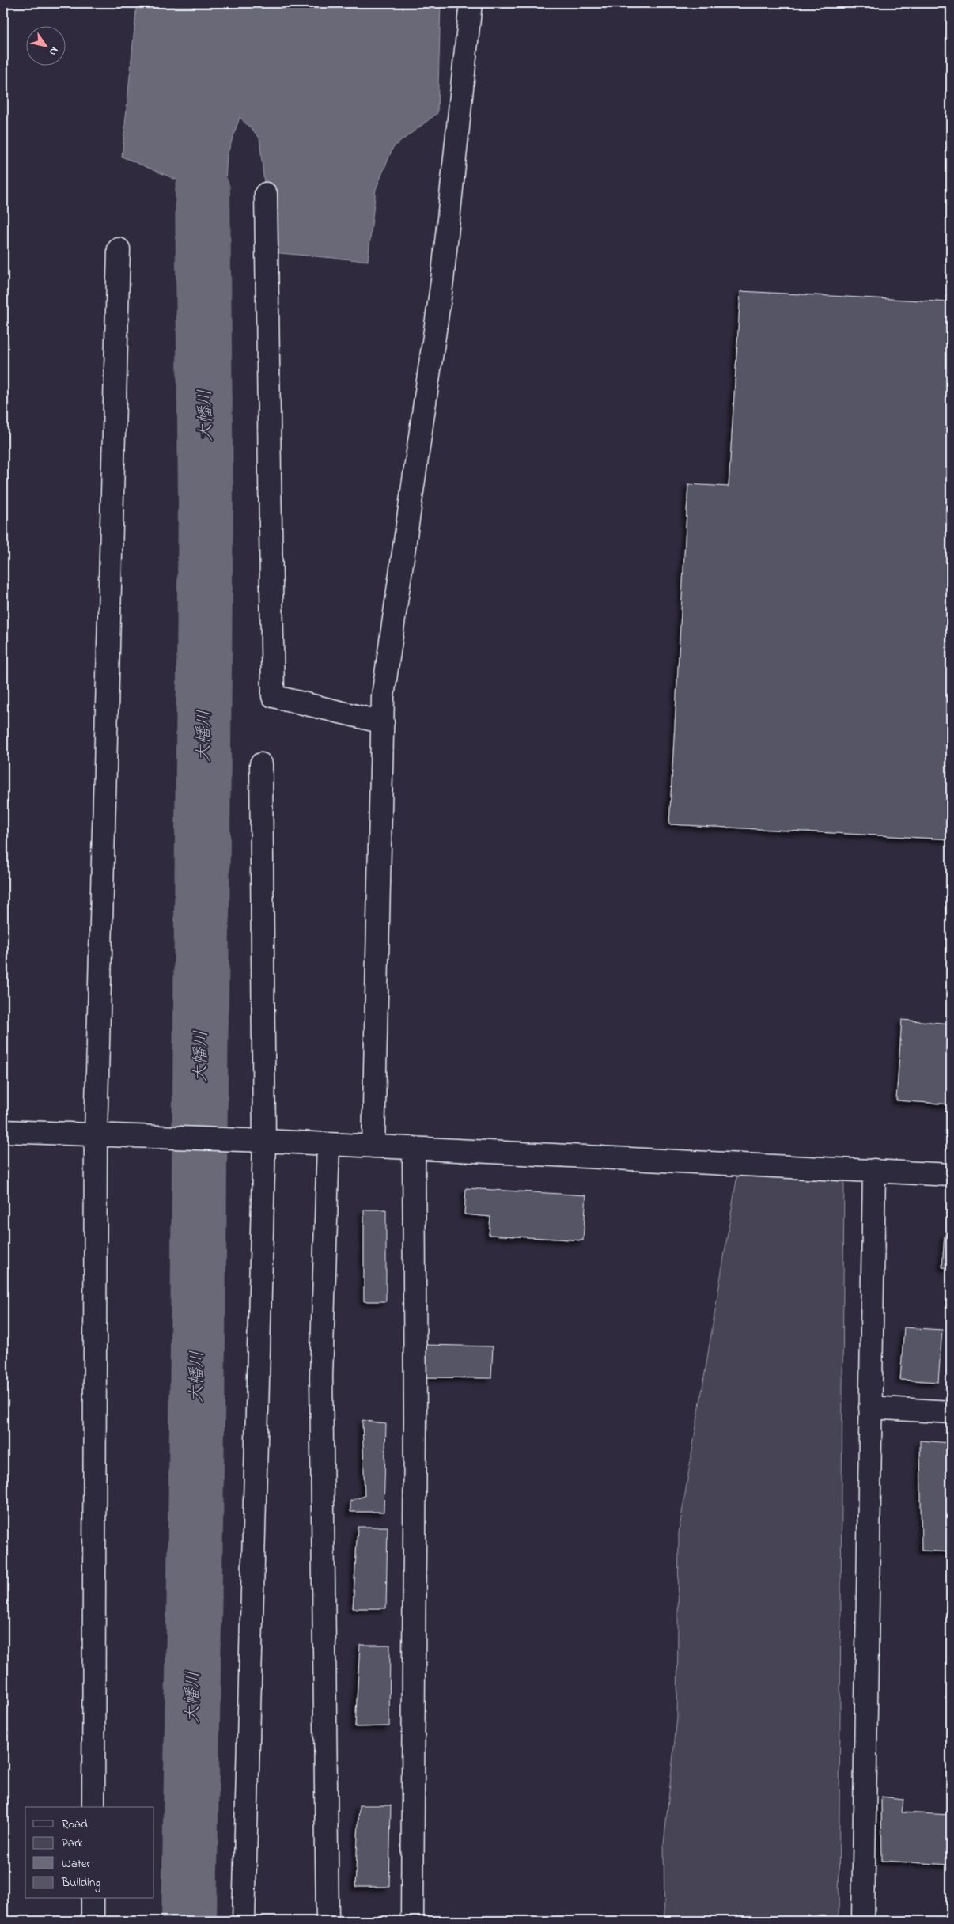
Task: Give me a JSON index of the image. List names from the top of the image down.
{
  "water": ["大幡川"],
  "legend": [
    "Road",
    "Park",
    "Water",
    "Building"
  ],
  "north": "bottom right"
}
